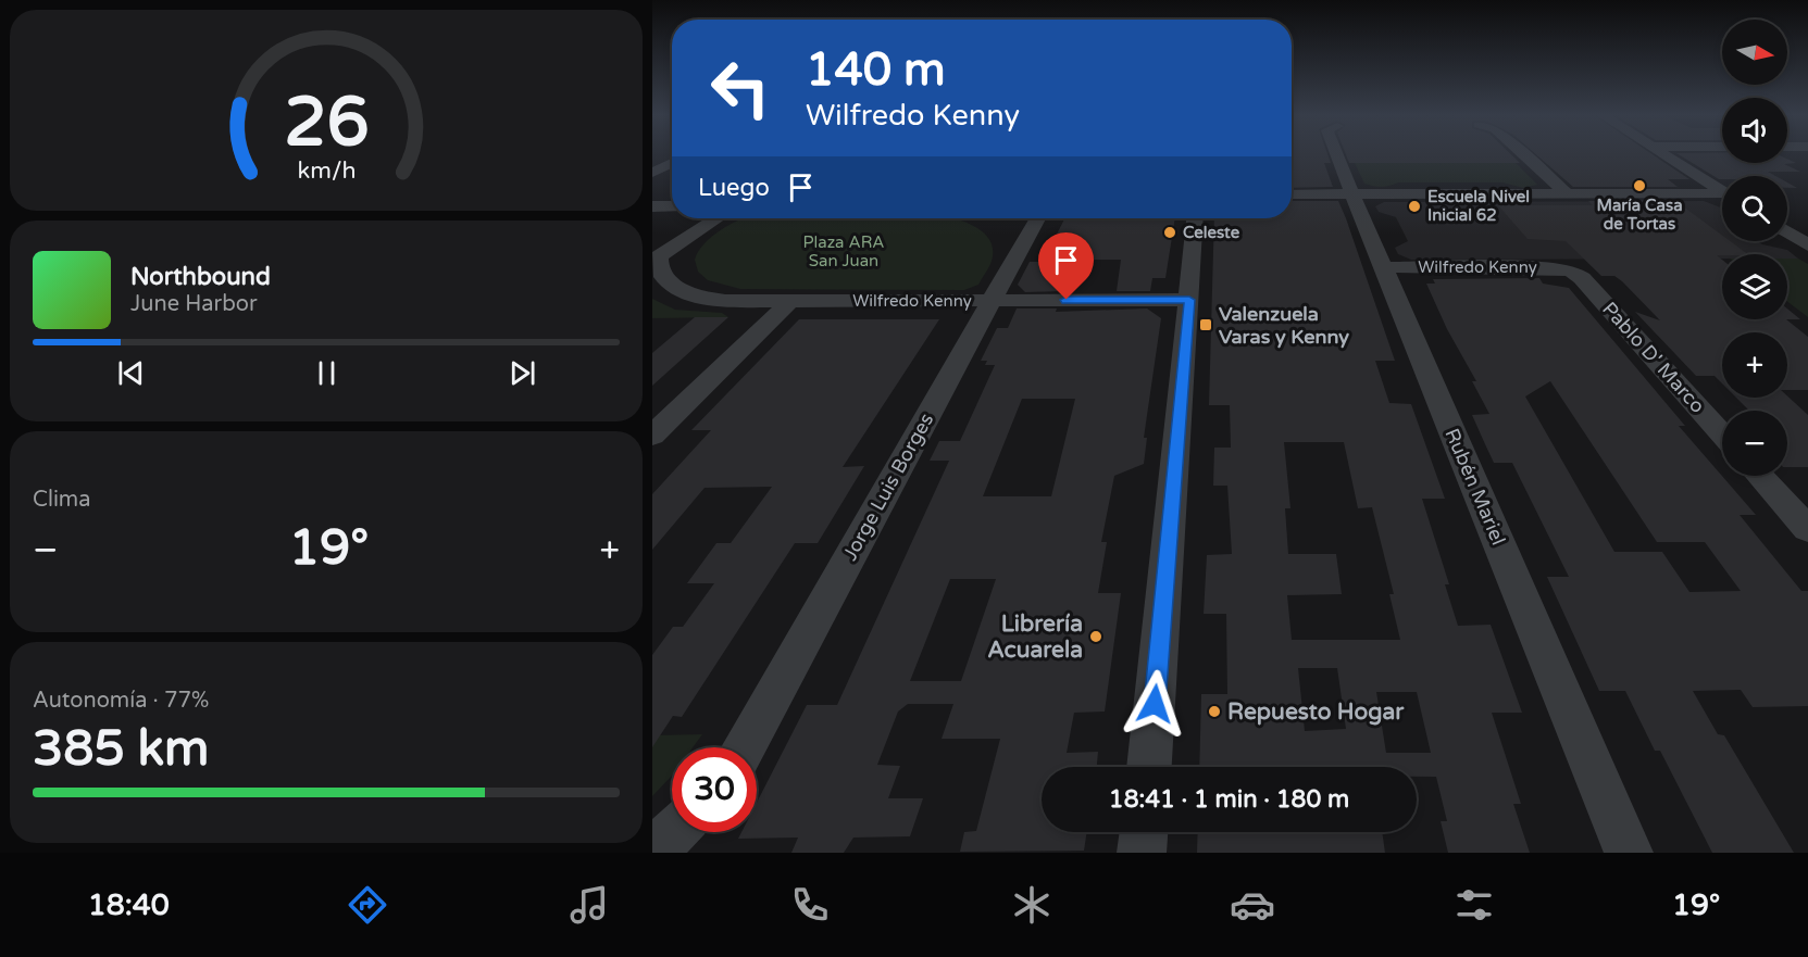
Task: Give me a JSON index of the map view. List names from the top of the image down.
{
  "streets": {
    "street": [
      "Wilfredo Kenny",
      "Pablo D' Marco",
      "Jorge Luis Borges",
      "Rubén Mariel"
    ]
  },
  "crossings": [
    ["Wilfredo Kenny", "Pablo D' Marco"],
    ["Wilfredo Kenny", "Jorge Luis Borges"],
    ["Wilfredo Kenny", "Rubén Mariel"]
  ],
  "parks": ["Plaza ARA San Juan"],
  "places": {
    "other": [
      "María Casa de Tortas",
      "Escuela Nivel Inicial 62",
      "Celeste",
      "Librería Acuarela",
      "Repuesto Hogar"
    ],
    "transit": ["Valenzuela Varas y Kenny"]
  },
  "north": "right",
  "page": {
    "map_buttons": ["+", "−"],
    "turn": ["140 m", "Wilfredo Kenny"],
    "then": "Luego",
    "song": ["Northbound", "June Harbor"],
    "tile": [
      "Clima",
      ["Autonomía · 77%", "385 km"]
    ],
    "heat": ["−", "19°", "+"],
    "limit": "30",
    "trip": "18:41 · 1 min · 180 m",
    "tabs": ["18:40", "19°"],
    "gauge": ["26", "km/h"]
  }
}
